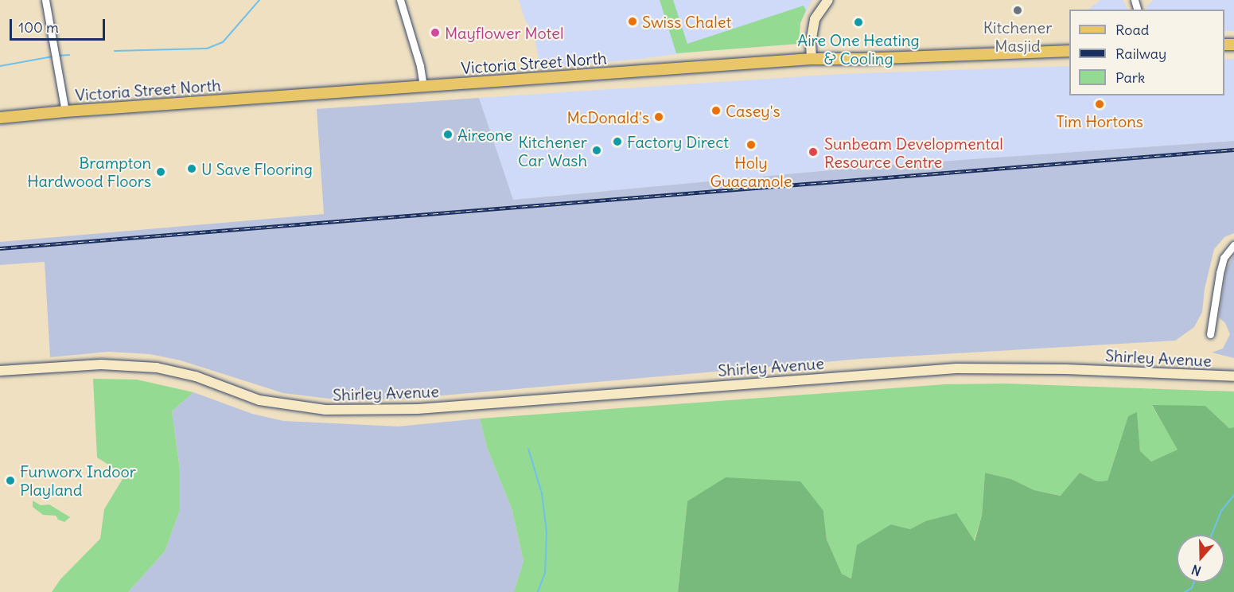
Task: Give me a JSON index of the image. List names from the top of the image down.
{
  "streets": {
    "main road": ["Victoria Street North", "Shirley Avenue"]
  },
  "places": [
    "Kitchener Masjid",
    "Swiss Chalet",
    "Aire One Heating & Cooling",
    "Mayflower Motel",
    "Tim Hortons",
    "Casey's",
    "McDonald's",
    "Aireone",
    "Factory Direct",
    "Holy Guacamole",
    "Kitchener Car Wash",
    "Sunbeam Developmental Resource Centre",
    "U Save Flooring",
    "Brampton Hardwood Floors",
    "Funworx Indoor Playland"
  ],
  "legend": ["Road", "Railway", "Park"],
  "scale_bar": "100 m",
  "north": "bottom"
}
